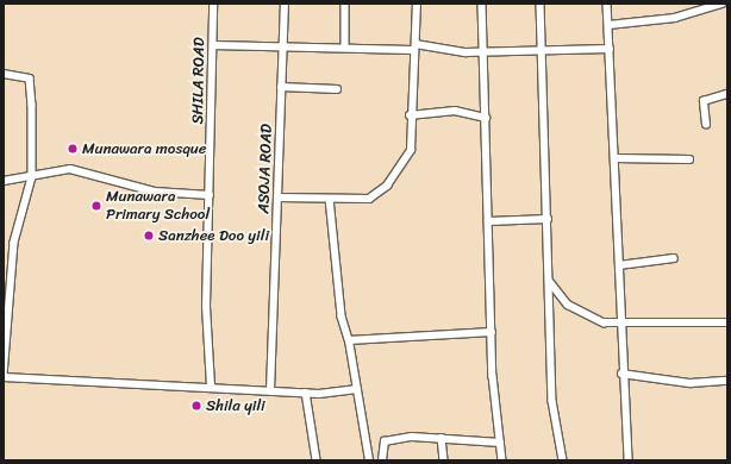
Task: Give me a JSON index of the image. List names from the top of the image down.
{
  "streets": {
    "street": ["SHILA ROAD", "ASOJA ROAD"]
  },
  "places": [
    "Munawara mosque",
    "Munawara Primary School",
    "Sanzhee Doo yili",
    "Shila yili"
  ]
}
